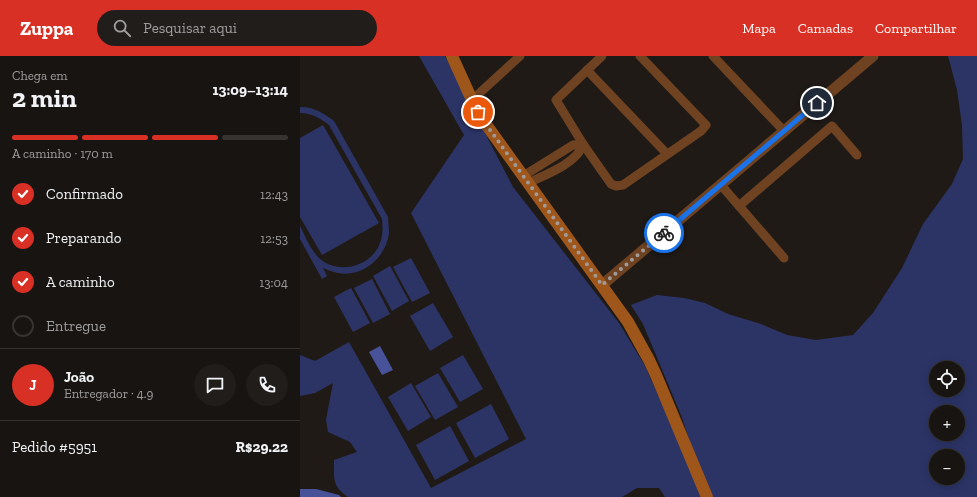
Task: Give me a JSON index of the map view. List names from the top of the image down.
{
  "page": {
    "header": "Zuppa",
    "search": "Pesquisar aqui",
    "nav": ["Mapa", "Camadas", "Compartilhar"],
    "heading": ["2 min", "Chega em", "13:09–13:14"],
    "panel": [
      "João",
      "Entregador · 4.9",
      "Pedido #5951",
      "R$29.22"
    ],
    "bar": "A caminho · 170 m",
    "list": [
      ["Confirmado", "12:43"],
      ["Preparando", "12:53"],
      ["A caminho", "13:04"],
      "Entregue"
    ],
    "map_buttons": ["+", "−"],
    "round": "J"
  }
}
